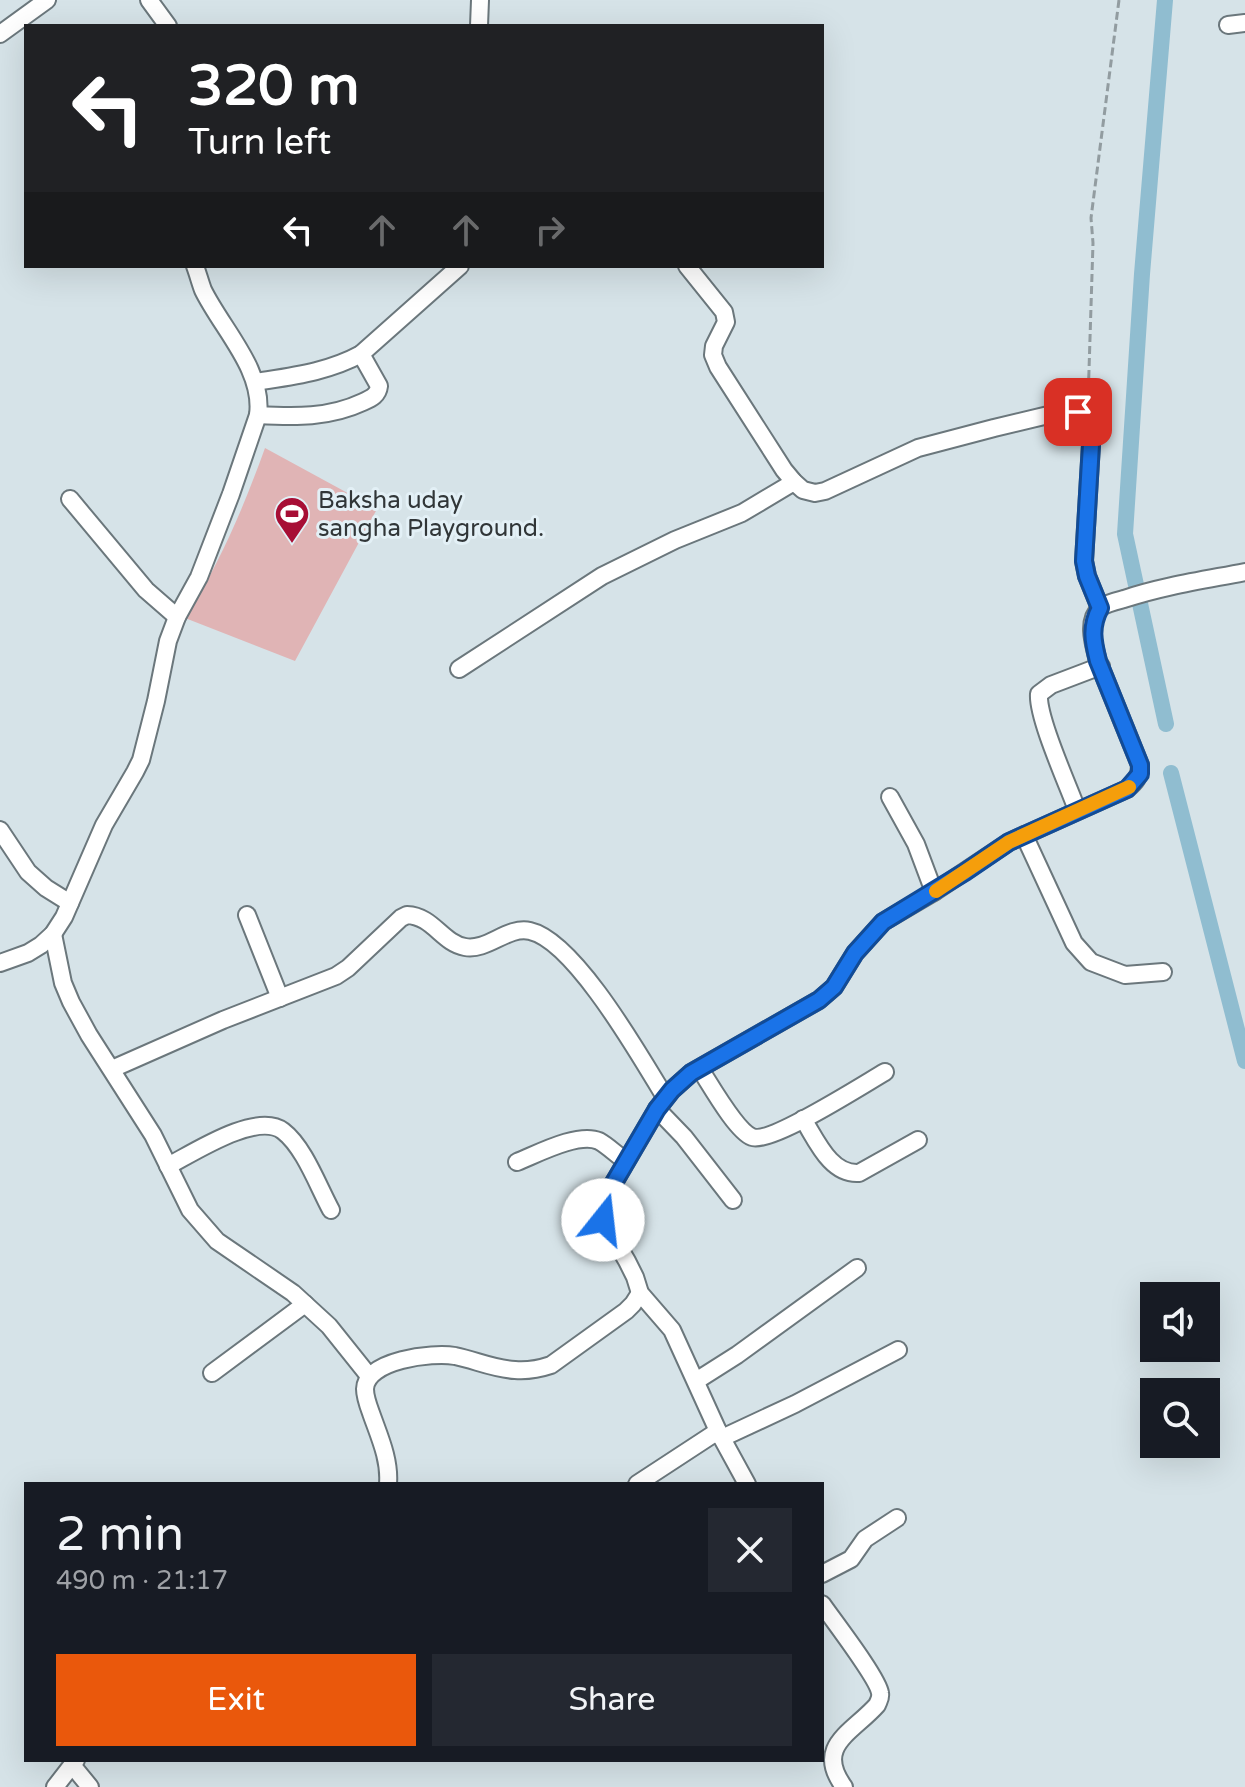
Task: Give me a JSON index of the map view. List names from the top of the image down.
{
  "places": {
    "sports": ["Baksha uday sangha Playground."]
  },
  "page": {
    "turn": ["320 m", "Turn left"],
    "heading": ["2 min", "490 m · 21:17"],
    "buttons": ["Exit", "Share"]
  }
}
